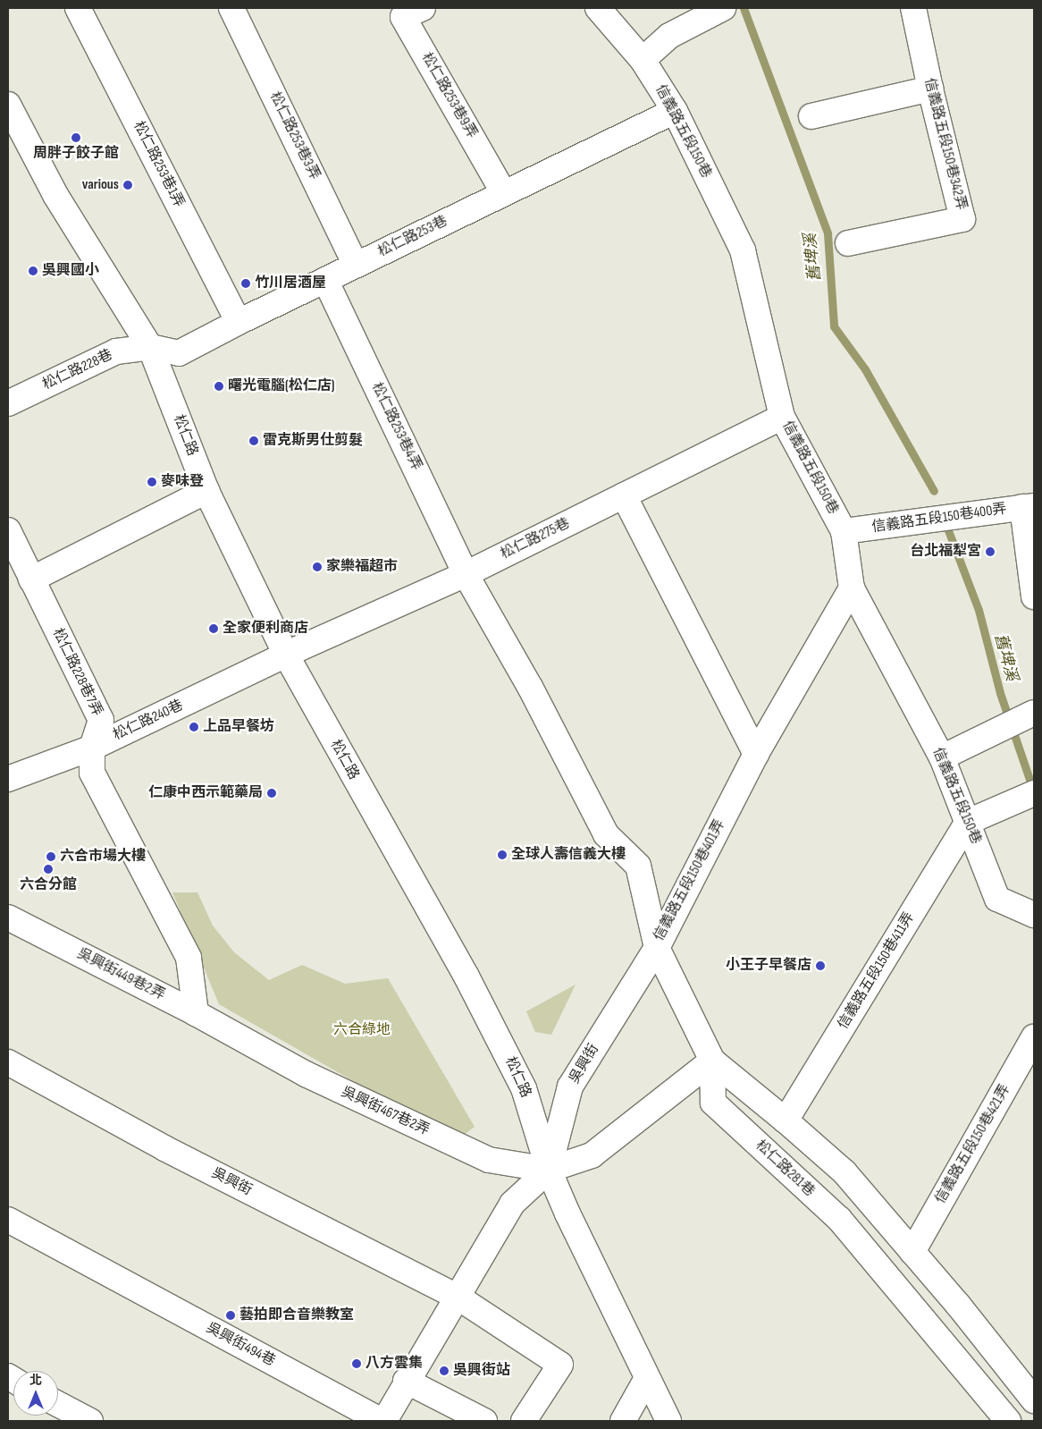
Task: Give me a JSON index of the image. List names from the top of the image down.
{
  "streets": {
    "street": [
      "松仁路253巷9弄",
      "信義路五段150巷",
      "松仁路253巷3弄",
      "信義路五段150巷342弄",
      "松仁路253巷1弄",
      "松仁路253巷",
      "松仁路228巷",
      "松仁路253巷4弄",
      "松仁路",
      "信義路五段150巷400弄",
      "松仁路275巷",
      "松仁路228巷7弄",
      "松仁路240巷",
      "信義路五段150巷401弄",
      "信義路五段150巷411弄",
      "吳興街449巷2弄",
      "吳興街",
      "吳興街467巷2弄",
      "信義路五段150巷421弄",
      "松仁路281巷",
      "吳興街494巷"
    ]
  },
  "crossings": [
    ["松仁路253巷9弄", "松仁路253巷"],
    ["信義路五段150巷", "松仁路253巷"],
    ["信義路五段150巷", "信義路五段150巷400弄"],
    ["信義路五段150巷", "松仁路275巷"],
    ["信義路五段150巷", "信義路五段150巷401弄"],
    ["信義路五段150巷", "信義路五段150巷411弄"],
    ["松仁路253巷3弄", "松仁路253巷"],
    ["松仁路253巷1弄", "松仁路253巷"],
    ["松仁路253巷", "松仁路228巷"],
    ["松仁路253巷", "松仁路253巷4弄"],
    ["松仁路253巷", "松仁路"],
    ["松仁路228巷", "松仁路"],
    ["松仁路253巷4弄", "松仁路275巷"],
    ["松仁路253巷4弄", "信義路五段150巷401弄"],
    ["松仁路", "松仁路275巷"],
    ["松仁路", "松仁路240巷"],
    ["松仁路", "吳興街"],
    ["松仁路", "吳興街467巷2弄"],
    ["松仁路275巷", "松仁路240巷"],
    ["松仁路275巷", "信義路五段150巷401弄"],
    ["松仁路228巷7弄", "松仁路240巷"],
    ["松仁路228巷7弄", "吳興街449巷2弄"],
    ["信義路五段150巷401弄", "吳興街"],
    ["吳興街449巷2弄", "吳興街467巷2弄"],
    ["吳興街", "吳興街467巷2弄"]
  ],
  "water": ["舊埤溪"],
  "parks": ["六合綠地"],
  "places": [
    "周胖子餃子館",
    "various",
    "吳興國小",
    "竹川居酒屋",
    "曙光電腦(松仁店)",
    "雷克斯男仕剪髮",
    "麥味登",
    "台北福犁宮",
    "家樂福超市",
    "全家便利商店",
    "上品早餐坊",
    "仁康中西示範藥局",
    "全球人壽信義大樓",
    "六合市場大樓",
    "六合分館",
    "小王子早餐店",
    "藝拍即合音樂教室",
    "八方雲集",
    "吳興街站"
  ],
  "north": "top"
}
